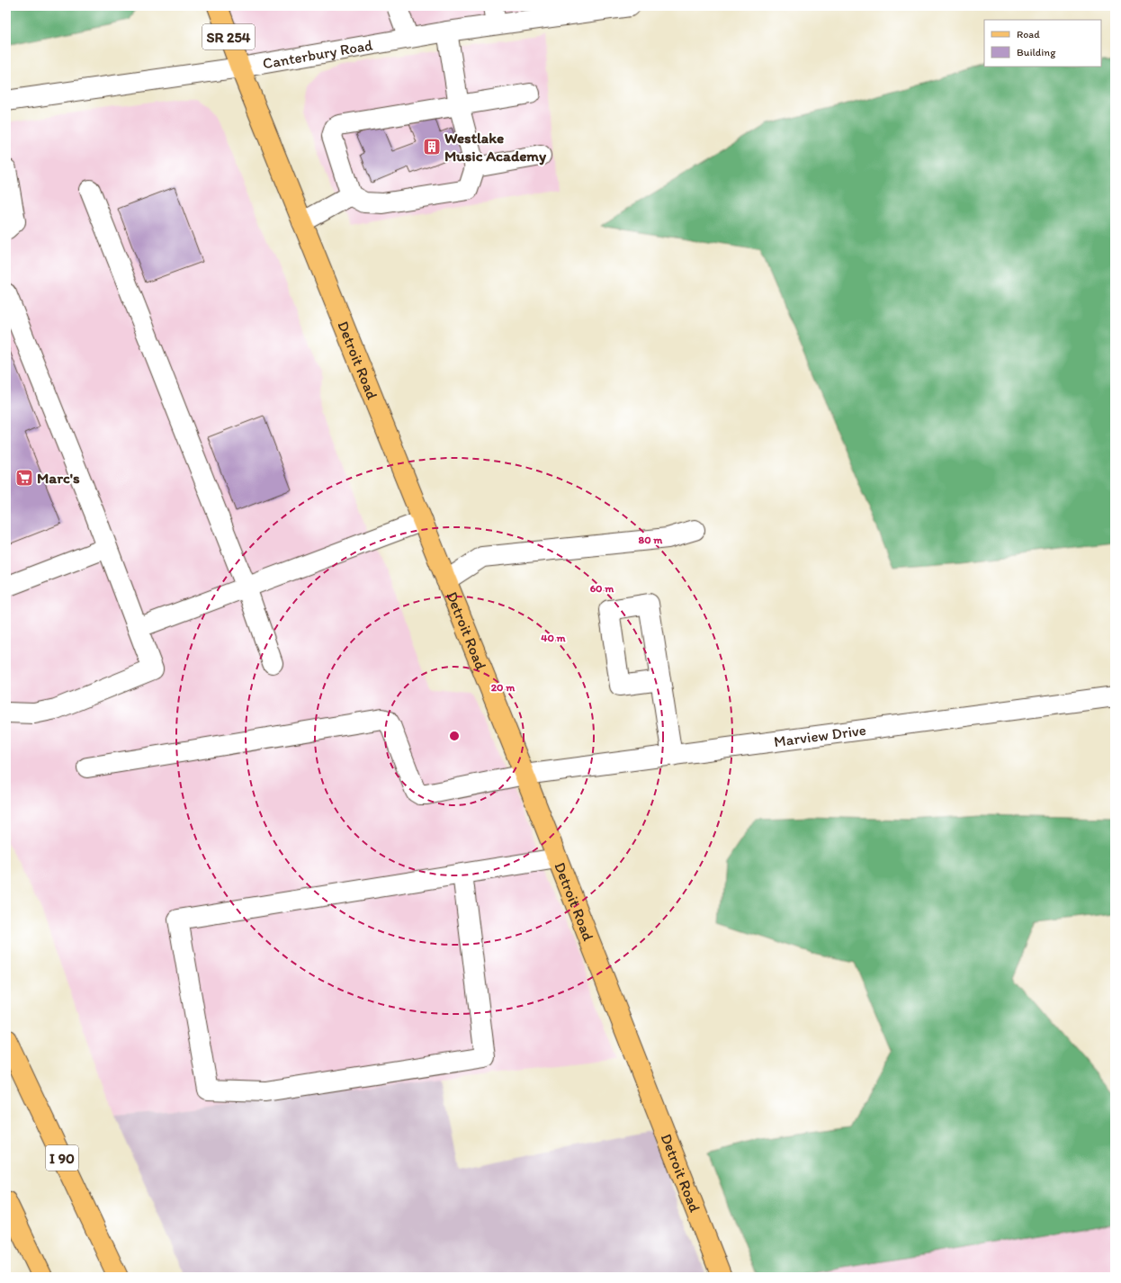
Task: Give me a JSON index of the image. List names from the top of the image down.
{
  "streets": {
    "main road": ["SR 254", "Detroit Road", "I 90"],
    "street": ["Canterbury Road", "Marview Drive"]
  },
  "crossings": [
    ["Canterbury Road", "Detroit Road"],
    ["Detroit Road", "Marview Drive"]
  ],
  "places": {
    "building": ["Westlake Music Academy"],
    "supermarket": ["Marc's"]
  },
  "legend": ["Road", "Building"],
  "rings": [
    "80 m",
    "60 m",
    "40 m",
    "20 m"
  ]
}
